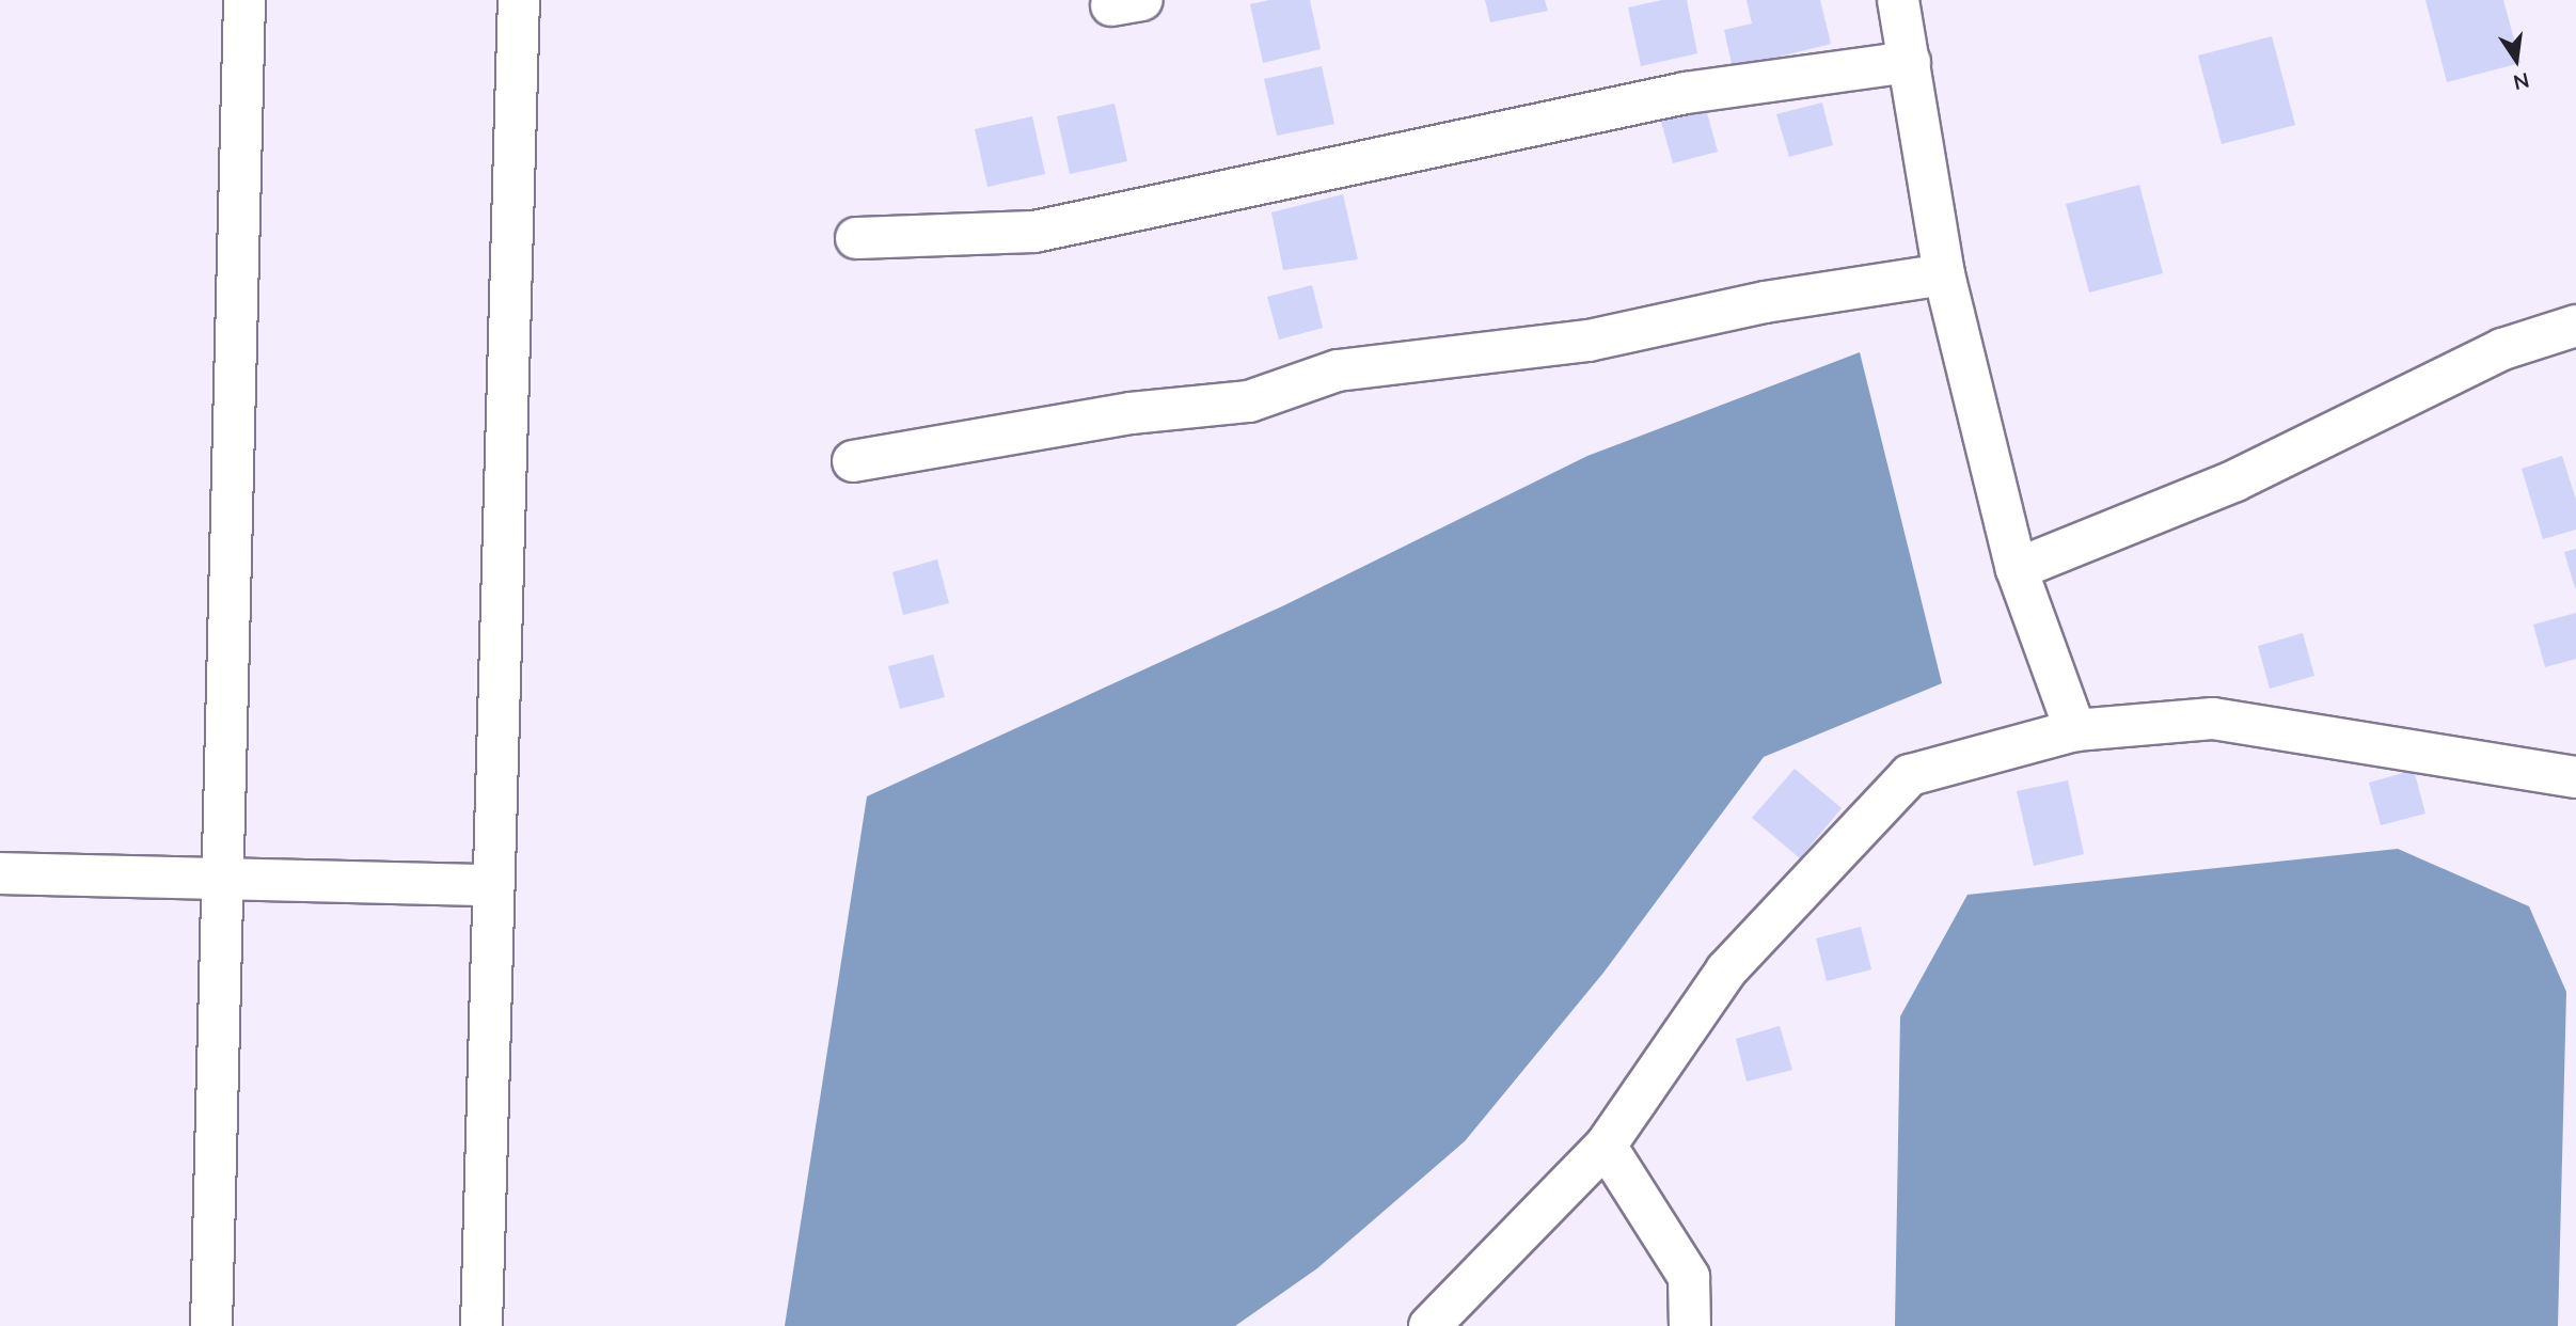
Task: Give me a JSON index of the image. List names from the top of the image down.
{
  "north": "bottom"
}
